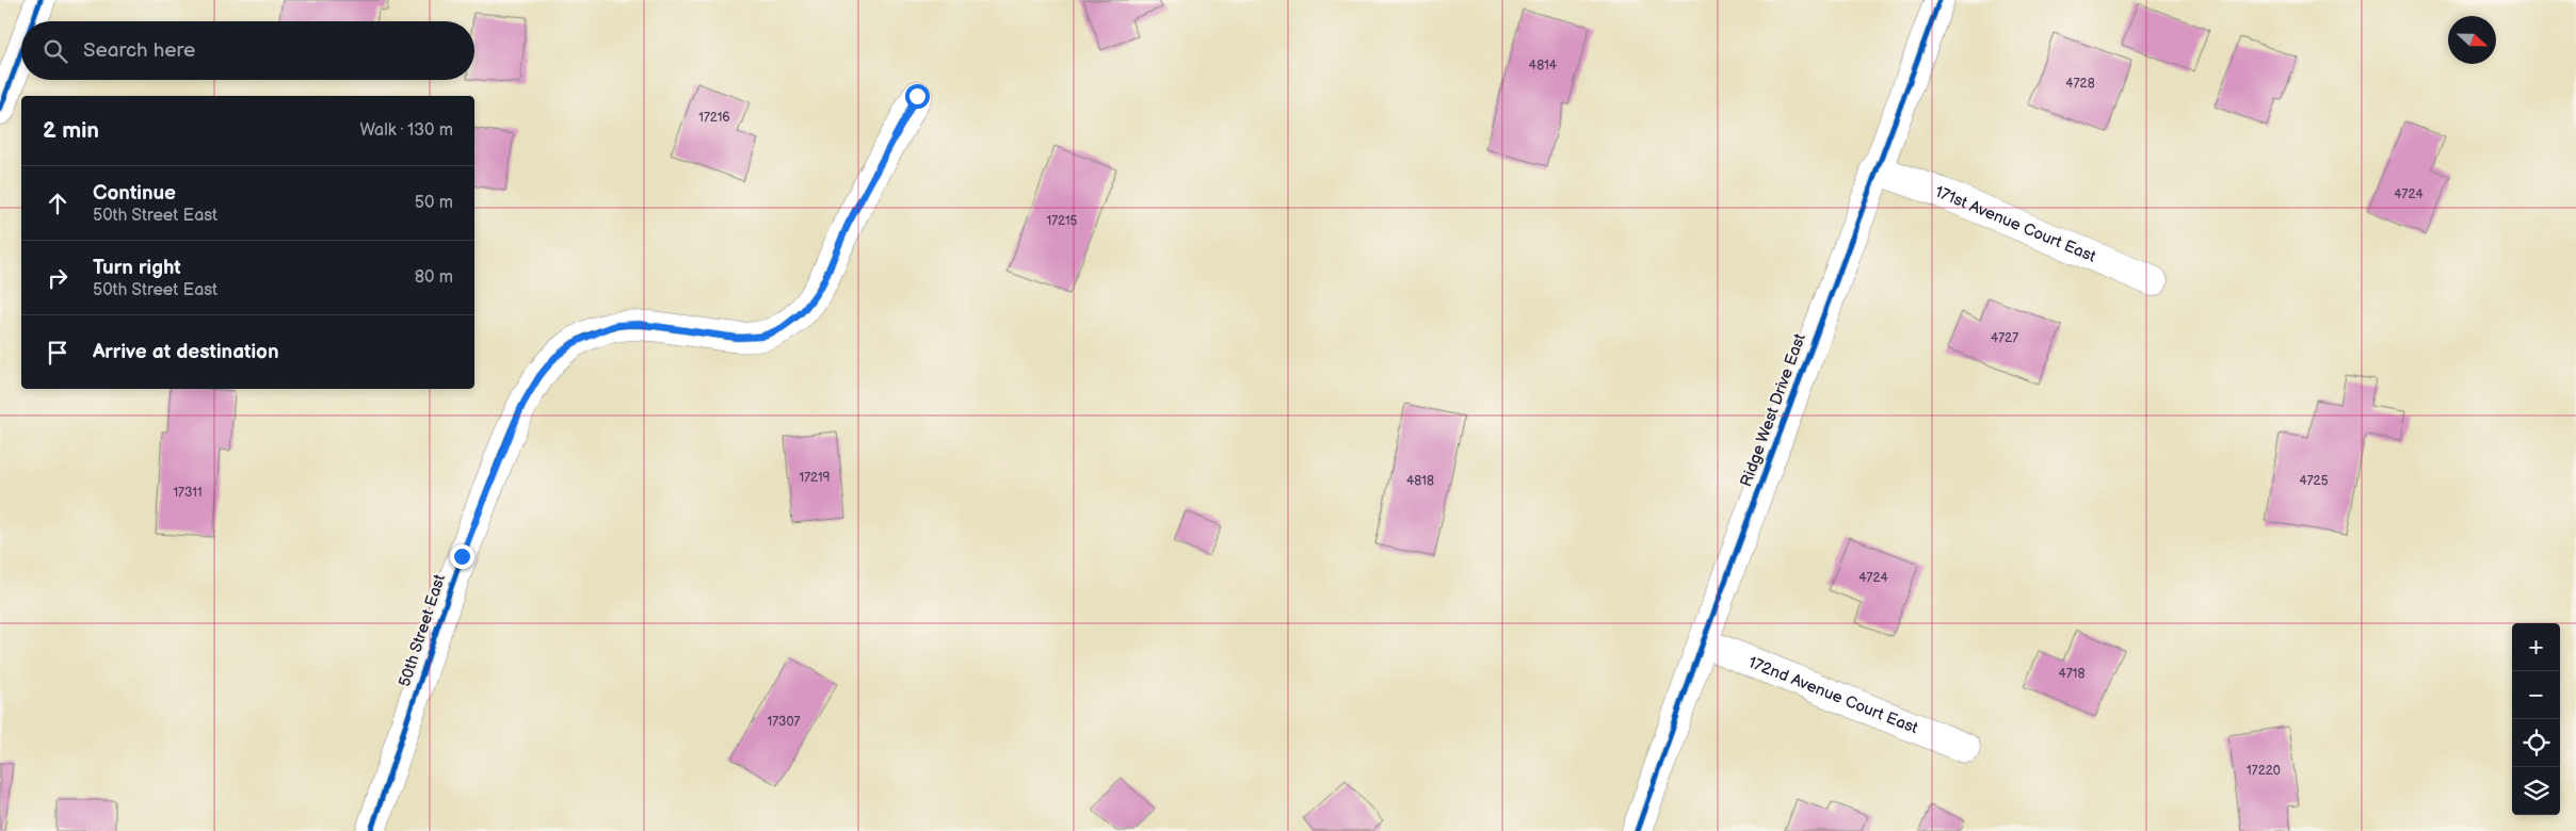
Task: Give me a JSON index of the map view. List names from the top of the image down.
{
  "streets": {
    "street": [
      "171st Avenue Court East",
      "Ridge West Drive East",
      "50th Street East",
      "172nd Avenue Court East"
    ]
  },
  "crossings": [
    ["171st Avenue Court East", "Ridge West Drive East"],
    ["Ridge West Drive East", "172nd Avenue Court East"]
  ],
  "house_numbers": [
    "4814",
    "4728",
    "17216",
    "4724",
    "17215",
    "4727",
    "17219",
    "4818",
    "4725",
    "17311",
    "4724",
    "4718",
    "17307",
    "17220"
  ],
  "north": "right",
  "page": {
    "search": "Search here",
    "heading": ["2 min", "Walk · 130 m"],
    "list": [
      ["Continue", "50th Street East", "50 m"],
      ["Turn right", "50th Street East", "80 m"],
      "Arrive at destination"
    ],
    "map_buttons": ["+", "−"]
  }
}
